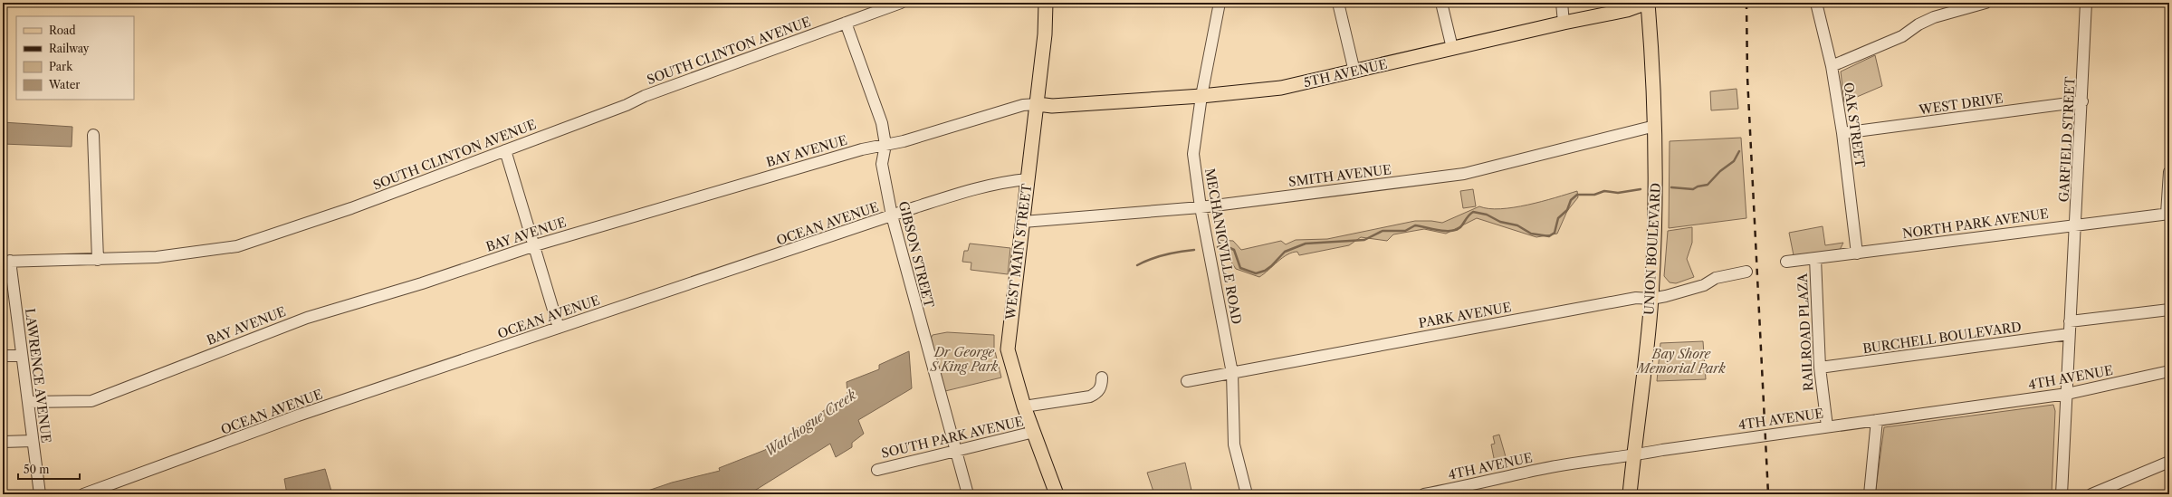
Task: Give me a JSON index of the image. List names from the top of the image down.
{
  "streets": {
    "main road": ["5TH AVENUE", "UNION BOULEVARD", "WEST MAIN STREET"],
    "street": [
      "SOUTH CLINTON AVENUE",
      "WEST DRIVE",
      "OAK STREET",
      "GARFIELD STREET",
      "BAY AVENUE",
      "SMITH AVENUE",
      "OCEAN AVENUE",
      "NORTH PARK AVENUE",
      "MECHANICVILLE ROAD",
      "GIBSON STREET",
      "PARK AVENUE",
      "RAILROAD PLAZA",
      "BURCHELL BOULEVARD",
      "LAWRENCE AVENUE",
      "4TH AVENUE",
      "SOUTH PARK AVENUE"
    ]
  },
  "crossings": [
    ["SOUTH CLINTON AVENUE", "GIBSON STREET"],
    ["SOUTH CLINTON AVENUE", "LAWRENCE AVENUE"],
    ["5TH AVENUE", "BAY AVENUE"],
    ["5TH AVENUE", "MECHANICVILLE ROAD"],
    ["5TH AVENUE", "UNION BOULEVARD"],
    ["5TH AVENUE", "WEST MAIN STREET"],
    ["WEST DRIVE", "OAK STREET"],
    ["WEST DRIVE", "GARFIELD STREET"],
    ["OAK STREET", "NORTH PARK AVENUE"],
    ["GARFIELD STREET", "NORTH PARK AVENUE"],
    ["GARFIELD STREET", "BURCHELL BOULEVARD"],
    ["GARFIELD STREET", "4TH AVENUE"],
    ["BAY AVENUE", "WEST MAIN STREET"],
    ["BAY AVENUE", "GIBSON STREET"],
    ["BAY AVENUE", "LAWRENCE AVENUE"],
    ["SMITH AVENUE", "MECHANICVILLE ROAD"],
    ["SMITH AVENUE", "UNION BOULEVARD"],
    ["SMITH AVENUE", "WEST MAIN STREET"],
    ["OCEAN AVENUE", "WEST MAIN STREET"],
    ["OCEAN AVENUE", "GIBSON STREET"],
    ["NORTH PARK AVENUE", "RAILROAD PLAZA"],
    ["MECHANICVILLE ROAD", "PARK AVENUE"],
    ["UNION BOULEVARD", "PARK AVENUE"],
    ["UNION BOULEVARD", "4TH AVENUE"],
    ["WEST MAIN STREET", "SOUTH PARK AVENUE"],
    ["GIBSON STREET", "SOUTH PARK AVENUE"],
    ["RAILROAD PLAZA", "BURCHELL BOULEVARD"],
    ["RAILROAD PLAZA", "4TH AVENUE"]
  ],
  "water": ["Watchogue Creek"],
  "parks": ["Dr George S King Park", "Bay Shore Memorial Park"],
  "legend": [
    "Road",
    "Railway",
    "Park",
    "Water"
  ],
  "scale_bar": "50 m"
}
